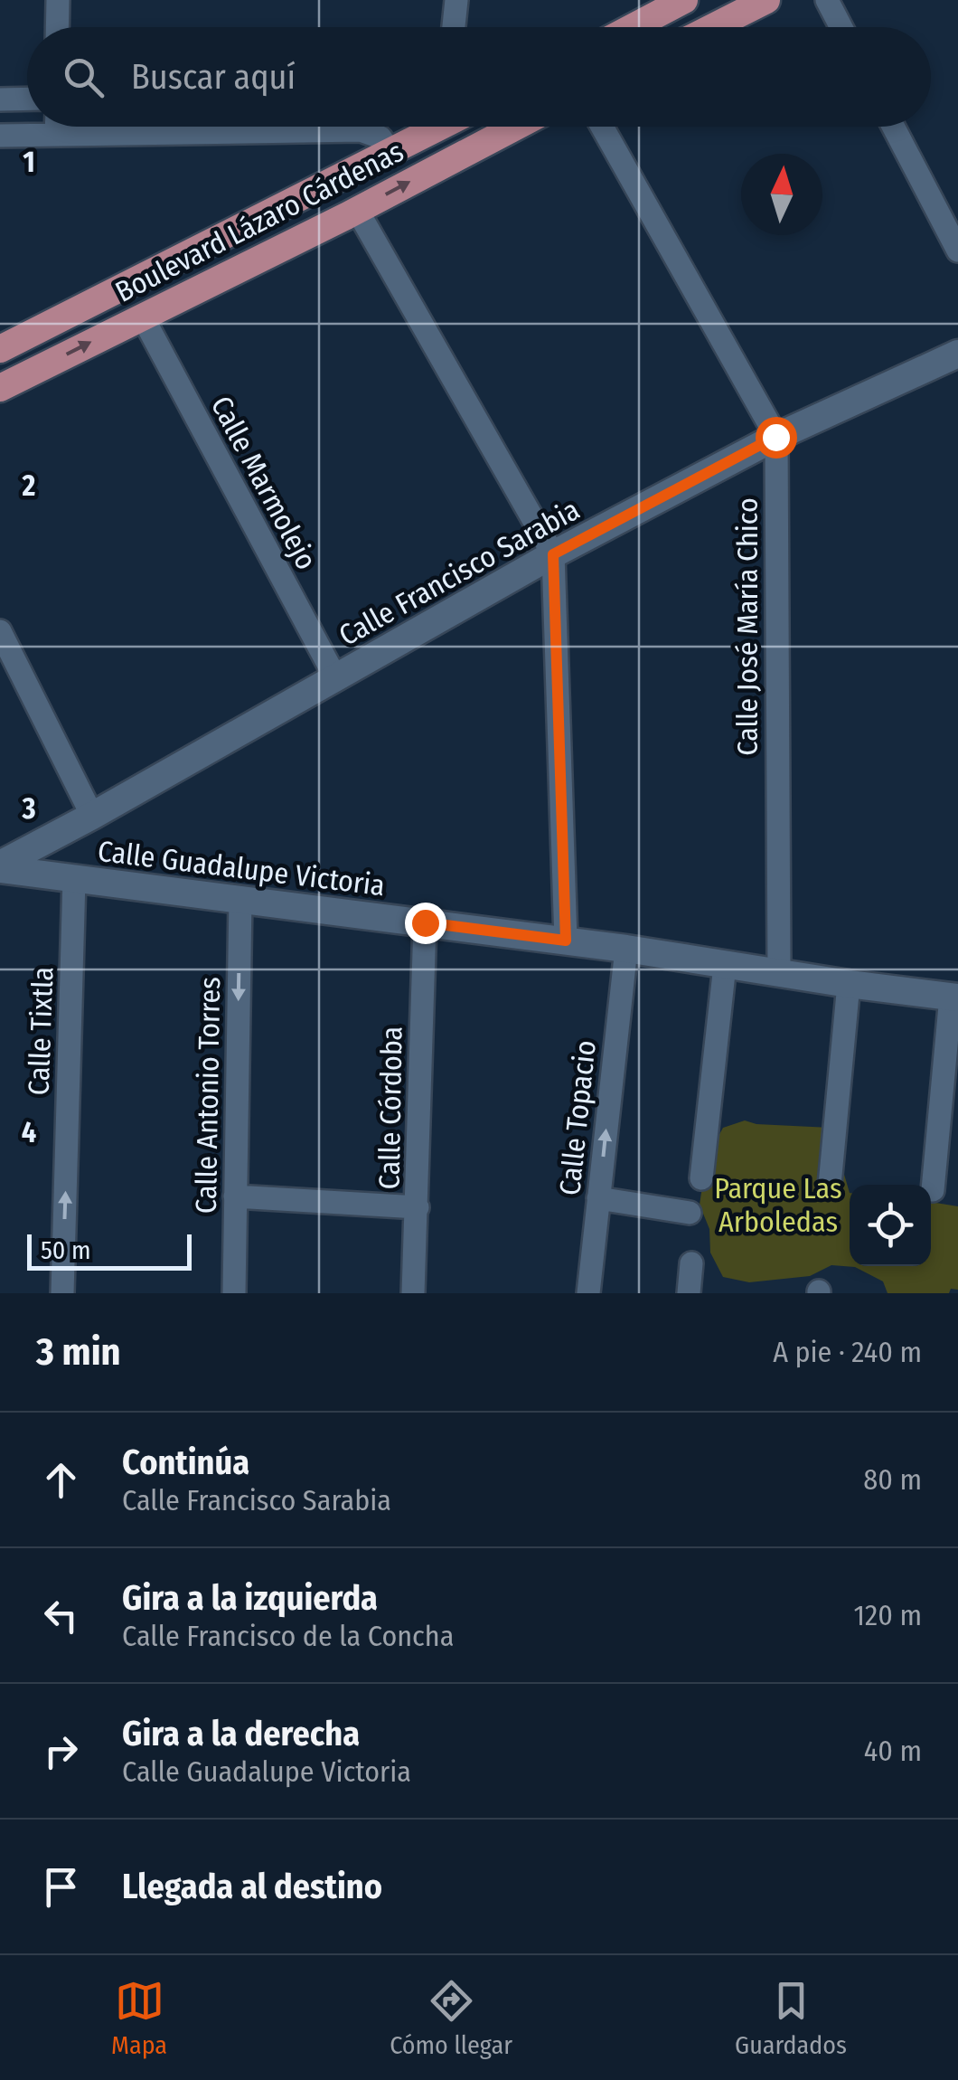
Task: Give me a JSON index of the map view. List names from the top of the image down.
{
  "streets": {
    "main road": ["Boulevard Lázaro Cárdenas"],
    "street": [
      "Calle Marmolejo",
      "Calle Francisco Sarabia",
      "Calle José María Chico",
      "Calle Guadalupe Victoria",
      "Calle Tixtla",
      "Calle Antonio Torres",
      "Calle Córdoba",
      "Calle Topacio"
    ]
  },
  "crossings": [
    ["Boulevard Lázaro Cárdenas", "Calle Marmolejo"],
    ["Calle Marmolejo", "Calle Francisco Sarabia"],
    ["Calle Francisco Sarabia", "Calle José María Chico"],
    ["Calle Francisco Sarabia", "Calle Guadalupe Victoria"],
    ["Calle José María Chico", "Calle Guadalupe Victoria"],
    ["Calle Guadalupe Victoria", "Calle Tixtla"],
    ["Calle Guadalupe Victoria", "Calle Antonio Torres"],
    ["Calle Guadalupe Victoria", "Calle Córdoba"],
    ["Calle Guadalupe Victoria", "Calle Topacio"]
  ],
  "one_way": ["Calle Tixtla", "Calle Antonio Torres"],
  "parks": ["Parque Las Arboledas"],
  "scale_bar": "50 m",
  "north": "top",
  "page": {
    "search": "Buscar aquí",
    "scale": "50 m",
    "heading": ["3 min", "A pie · 240 m"],
    "list": [
      ["Continúa", "Calle Francisco Sarabia", "80 m"],
      ["Gira a la izquierda", "Calle Francisco de la Concha", "120 m"],
      ["Gira a la derecha", "Calle Guadalupe Victoria", "40 m"],
      "Llegada al destino"
    ],
    "nav": ["Mapa", "Cómo llegar", "Guardados"]
  },
  "grid": {
    "rows": [
      "1",
      "2",
      "3",
      "4"
    ]
  }
}
